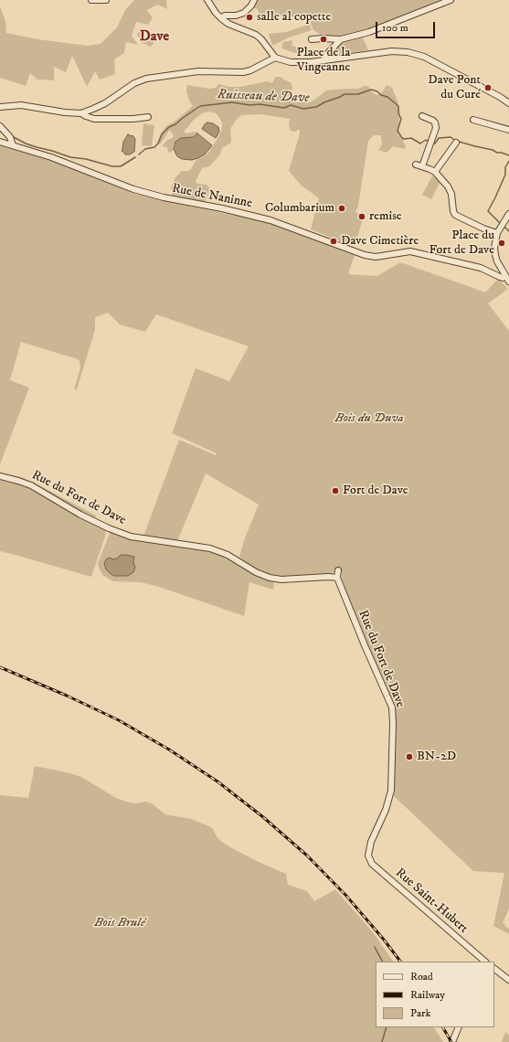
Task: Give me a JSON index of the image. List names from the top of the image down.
{
  "streets": {
    "street": ["Rue de Naninne", "Rue du Fort de Dave", "Rue Saint-Hubert"]
  },
  "crossings": [
    ["Rue du Fort de Dave", "Rue Saint-Hubert"]
  ],
  "districts": ["Dave"],
  "water": ["Ruisseau de Dave"],
  "parks": ["Bois du Duva", "Bois Brulé"],
  "places": [
    "salle al copette",
    "Place de la Vingeanne",
    "Dave Pont du Curé",
    "Columbarium",
    "remise",
    "Dave Cimetière",
    "Place du Fort de Dave",
    "Fort de Dave",
    "BN-2D"
  ],
  "legend": ["Road", "Railway", "Park"],
  "scale_bar": "100 m"
}
